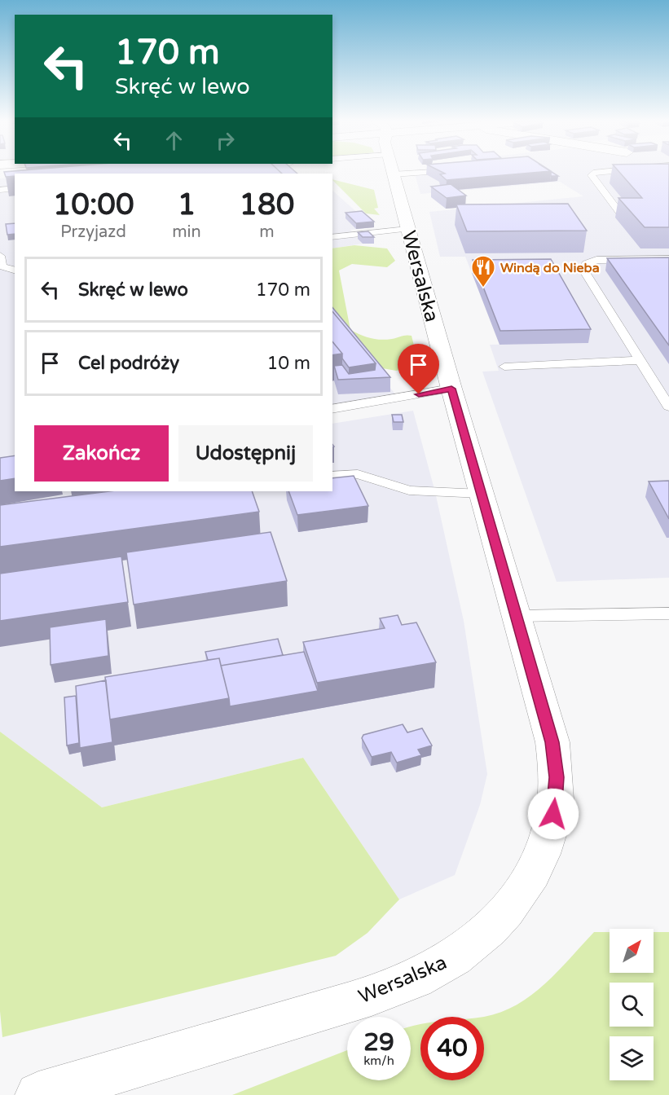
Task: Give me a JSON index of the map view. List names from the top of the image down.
{
  "streets": {
    "street": ["Wersalska"]
  },
  "places": {
    "restaurant": ["Windą do Nieba"]
  },
  "north": "top right",
  "page": {
    "turn": ["170 m", "Skręć w lewo"],
    "eta": [
      "10:00",
      "Przyjazd",
      "1",
      "min",
      "180",
      "m"
    ],
    "list": [
      {
        "name": "Skręć w lewo",
        "value": "170 m"
      },
      {
        "name": "Cel podróży",
        "value": "10 m"
      }
    ],
    "buttons": ["Zakończ", "Udostępnij"],
    "speed": "29 km/h",
    "limit": "40"
  }
}
